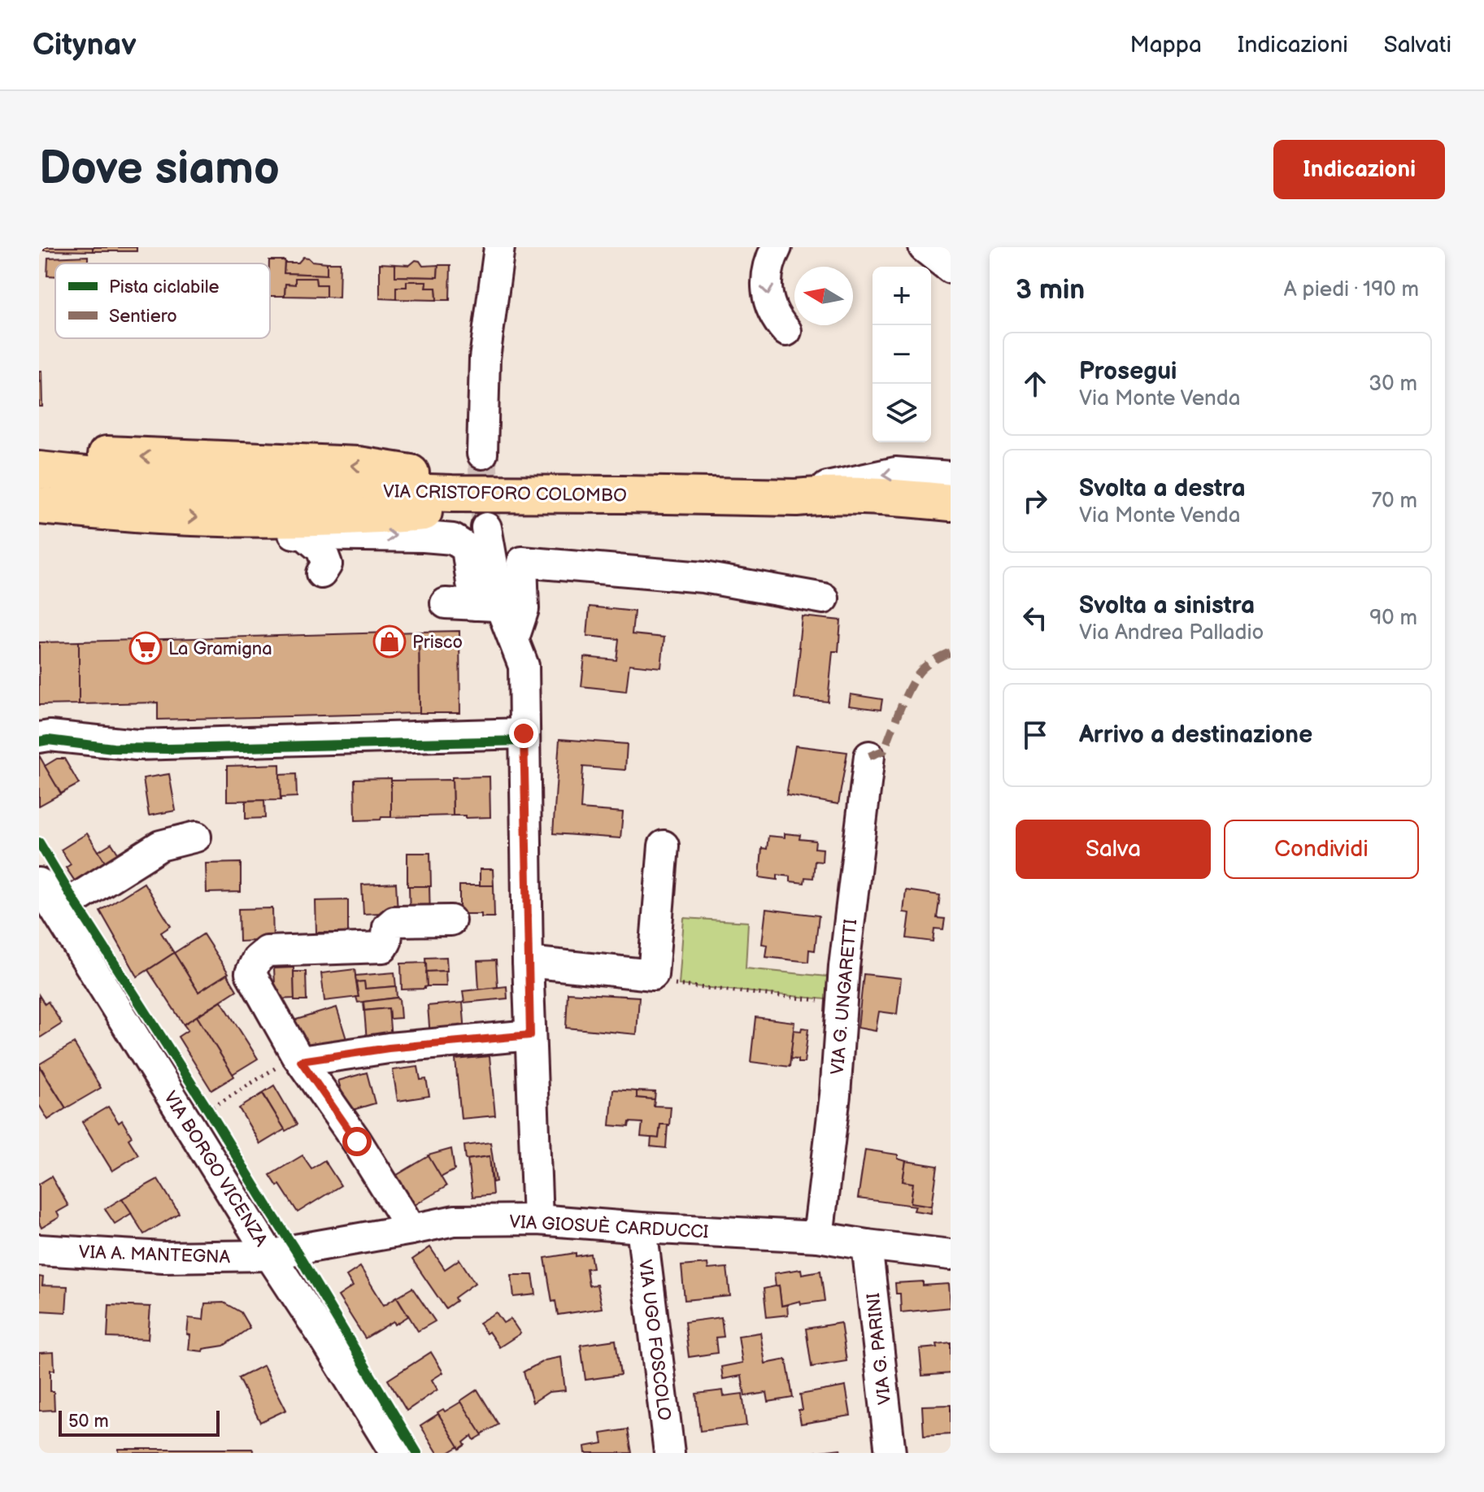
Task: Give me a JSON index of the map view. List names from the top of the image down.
{
  "streets": {
    "main road": ["VIA CRISTOFORO COLOMBO"],
    "street": [
      "VIA G. UNGARETTI",
      "VIA BORGO VICENZA",
      "VIA GIOSUÈ CARDUCCI",
      "VIA A. MANTEGNA",
      "VIA UGO FOSCOLO",
      "VIA G. PARINI"
    ]
  },
  "crossings": [
    ["VIA G. UNGARETTI", "VIA GIOSUÈ CARDUCCI"],
    ["VIA BORGO VICENZA", "VIA GIOSUÈ CARDUCCI"],
    ["VIA BORGO VICENZA", "VIA A. MANTEGNA"],
    ["VIA GIOSUÈ CARDUCCI", "VIA A. MANTEGNA"],
    ["VIA GIOSUÈ CARDUCCI", "VIA UGO FOSCOLO"],
    ["VIA GIOSUÈ CARDUCCI", "VIA G. PARINI"]
  ],
  "places": {
    "shop": ["Prisco"],
    "supermarket": ["La Gramigna"]
  },
  "legend": ["Pista ciclabile", "Sentiero"],
  "scale_bar": "50 m",
  "north": "left",
  "page": {
    "header": "Citynav",
    "nav": ["Mappa", "Indicazioni", "Salvati"],
    "buttons": [
      "Indicazioni",
      ["Salva", "Condividi"]
    ],
    "title": "Dove siamo",
    "heading": ["3 min", "A piedi · 190 m"],
    "map_buttons": ["+", "−"],
    "list": [
      ["Prosegui", "Via Monte Venda", "30 m"],
      ["Svolta a destra", "Via Monte Venda", "70 m"],
      ["Svolta a sinistra", "Via Andrea Palladio", "90 m"],
      "Arrivo a destinazione"
    ],
    "scale": "50 m"
  }
}
